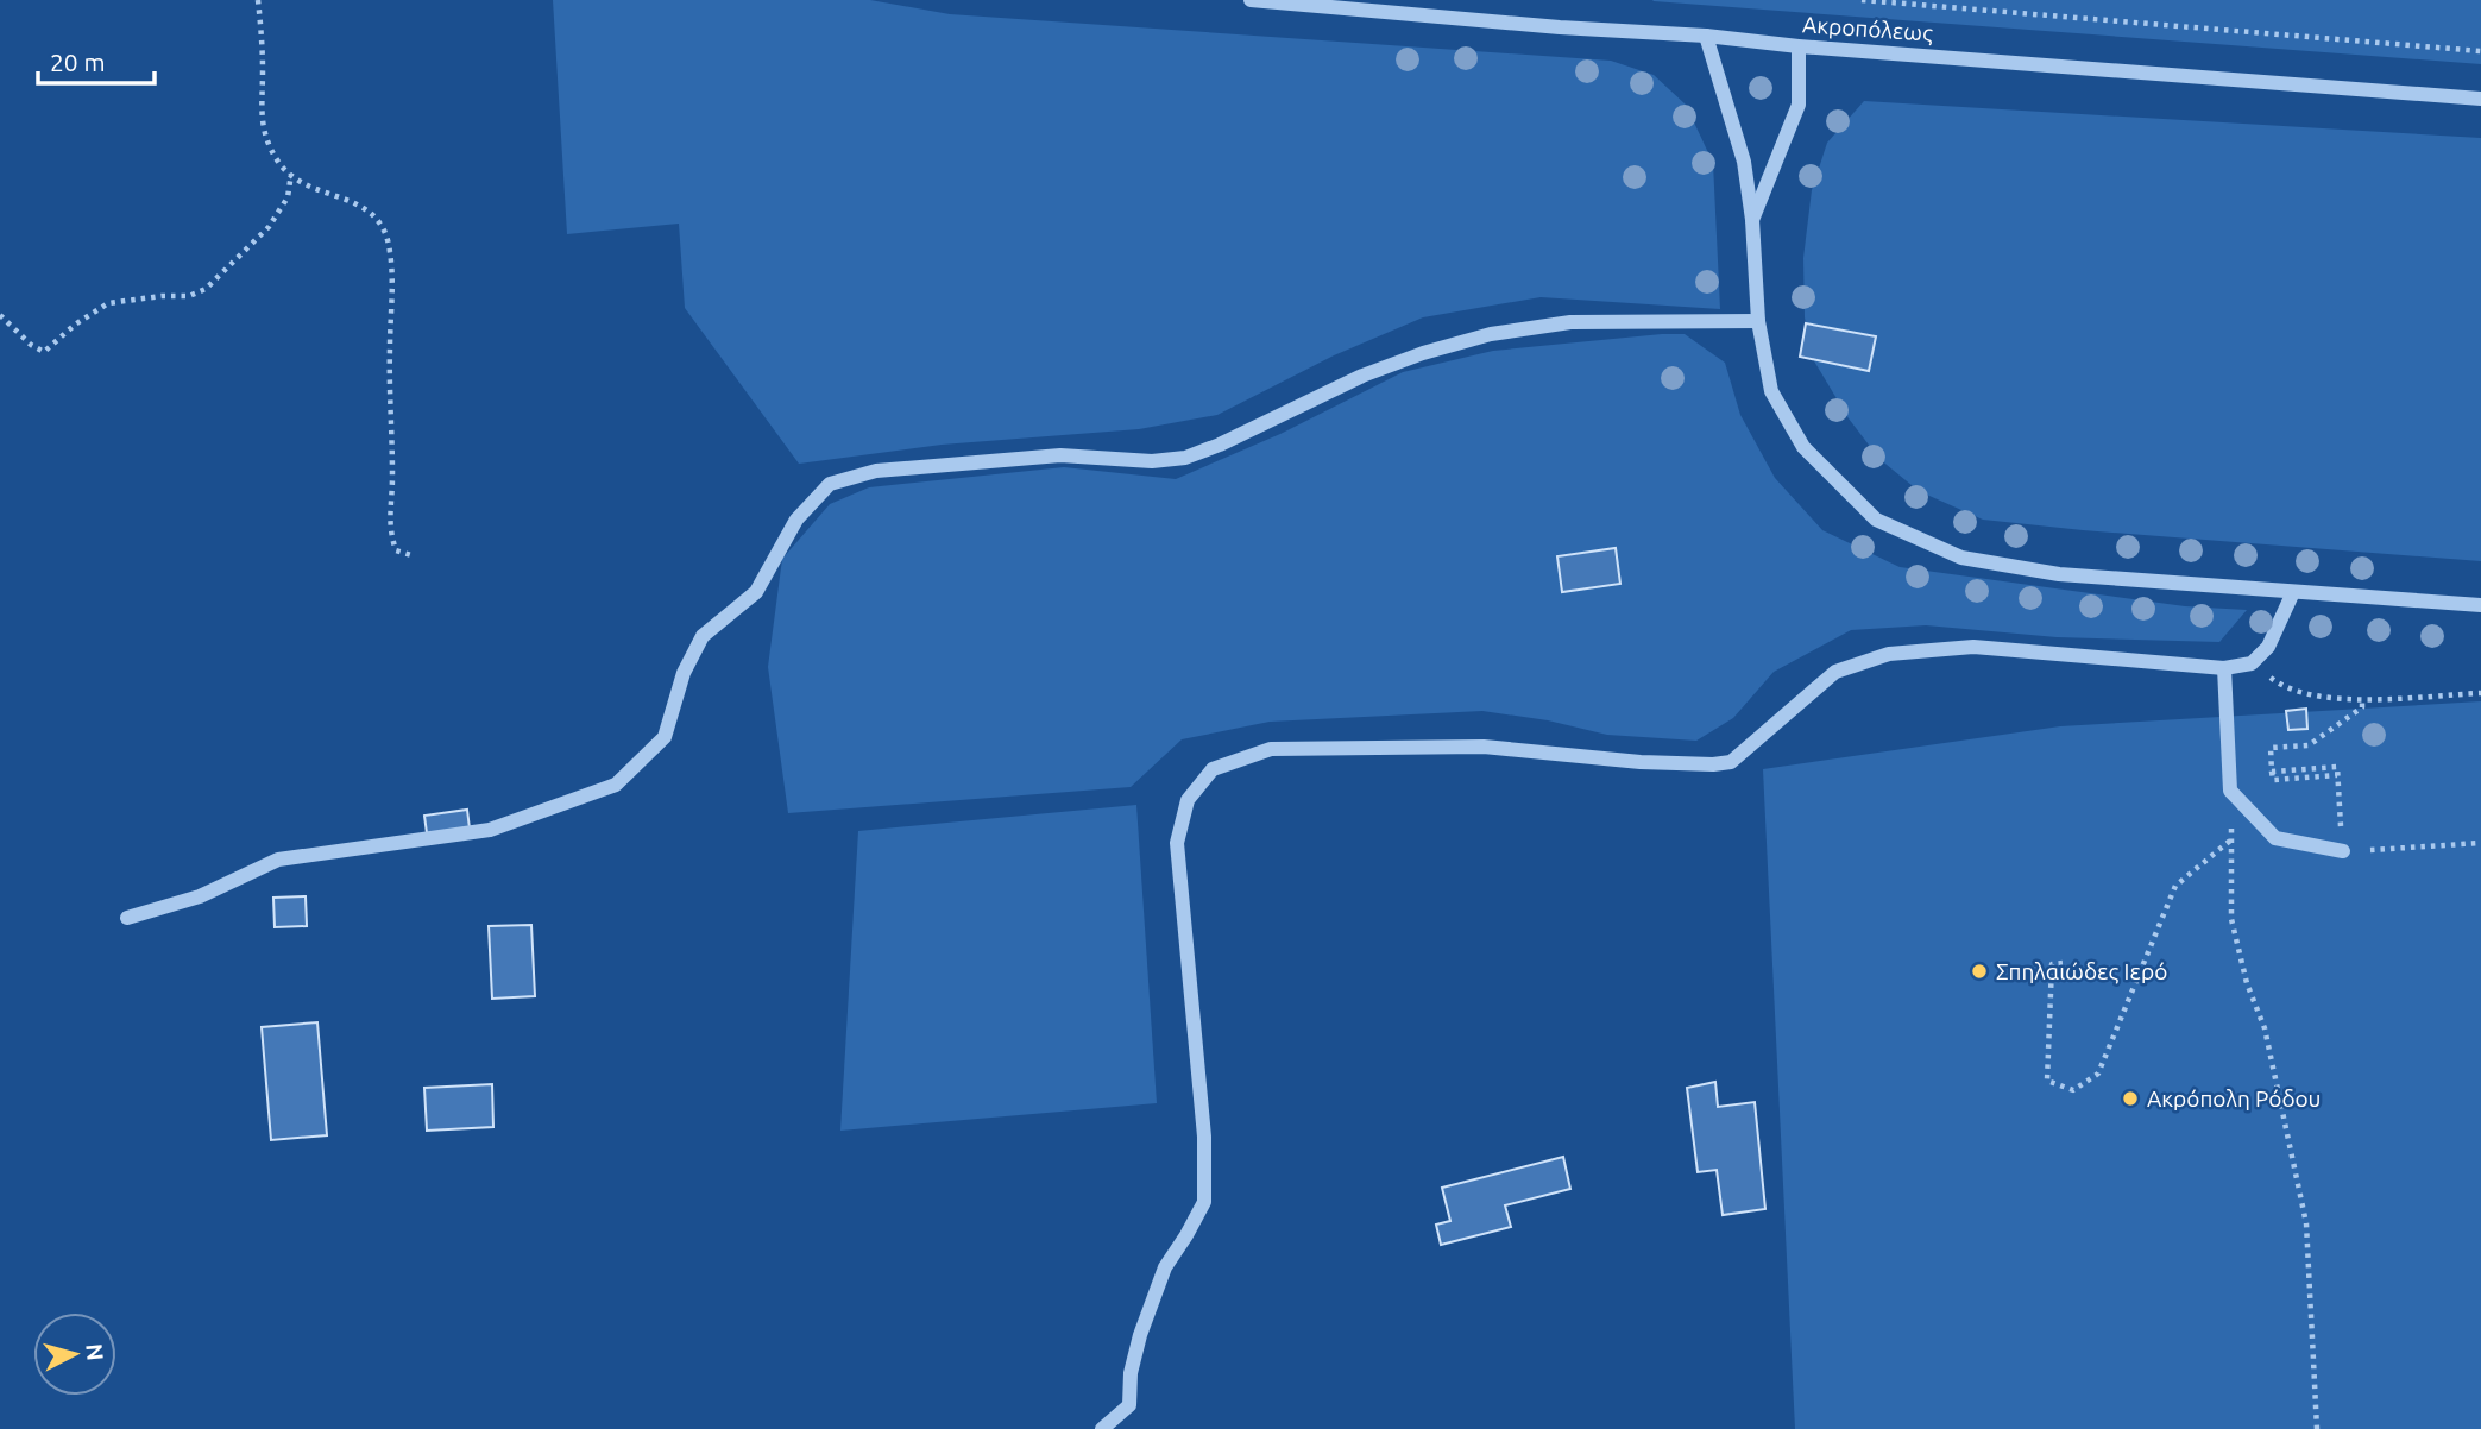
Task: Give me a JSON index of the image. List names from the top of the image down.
{
  "streets": {
    "street": ["Ακροπόλεως"]
  },
  "places": ["Σπηλαιώδες Ιερό", "Ακρόπολη Ρόδου"],
  "scale_bar": "20 m",
  "north": "right"
}
